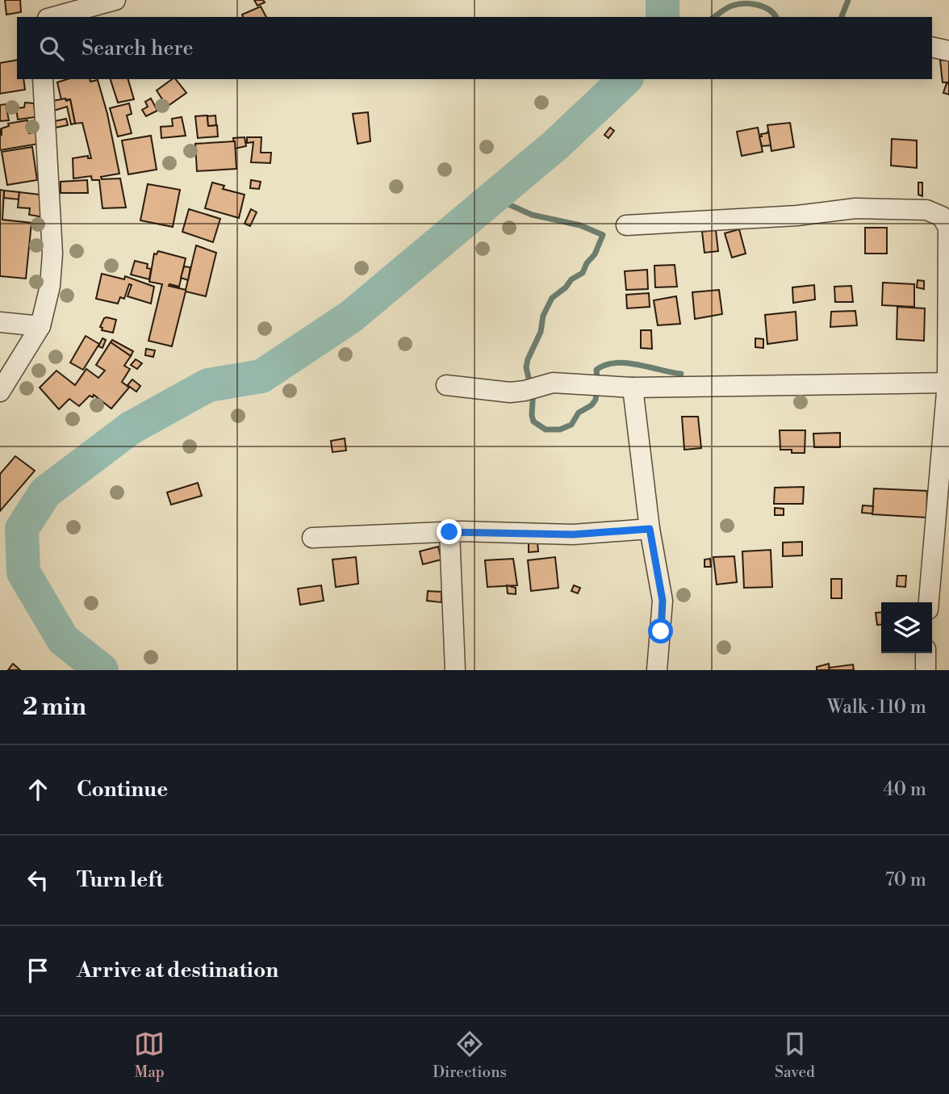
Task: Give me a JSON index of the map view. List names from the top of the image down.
{
  "page": {
    "search": "Search here",
    "heading": ["2 min", "Walk · 110 m"],
    "list": [
      ["Continue", "40 m"],
      ["Turn left", "70 m"],
      "Arrive at destination"
    ],
    "nav": ["Map", "Directions", "Saved"]
  }
}
